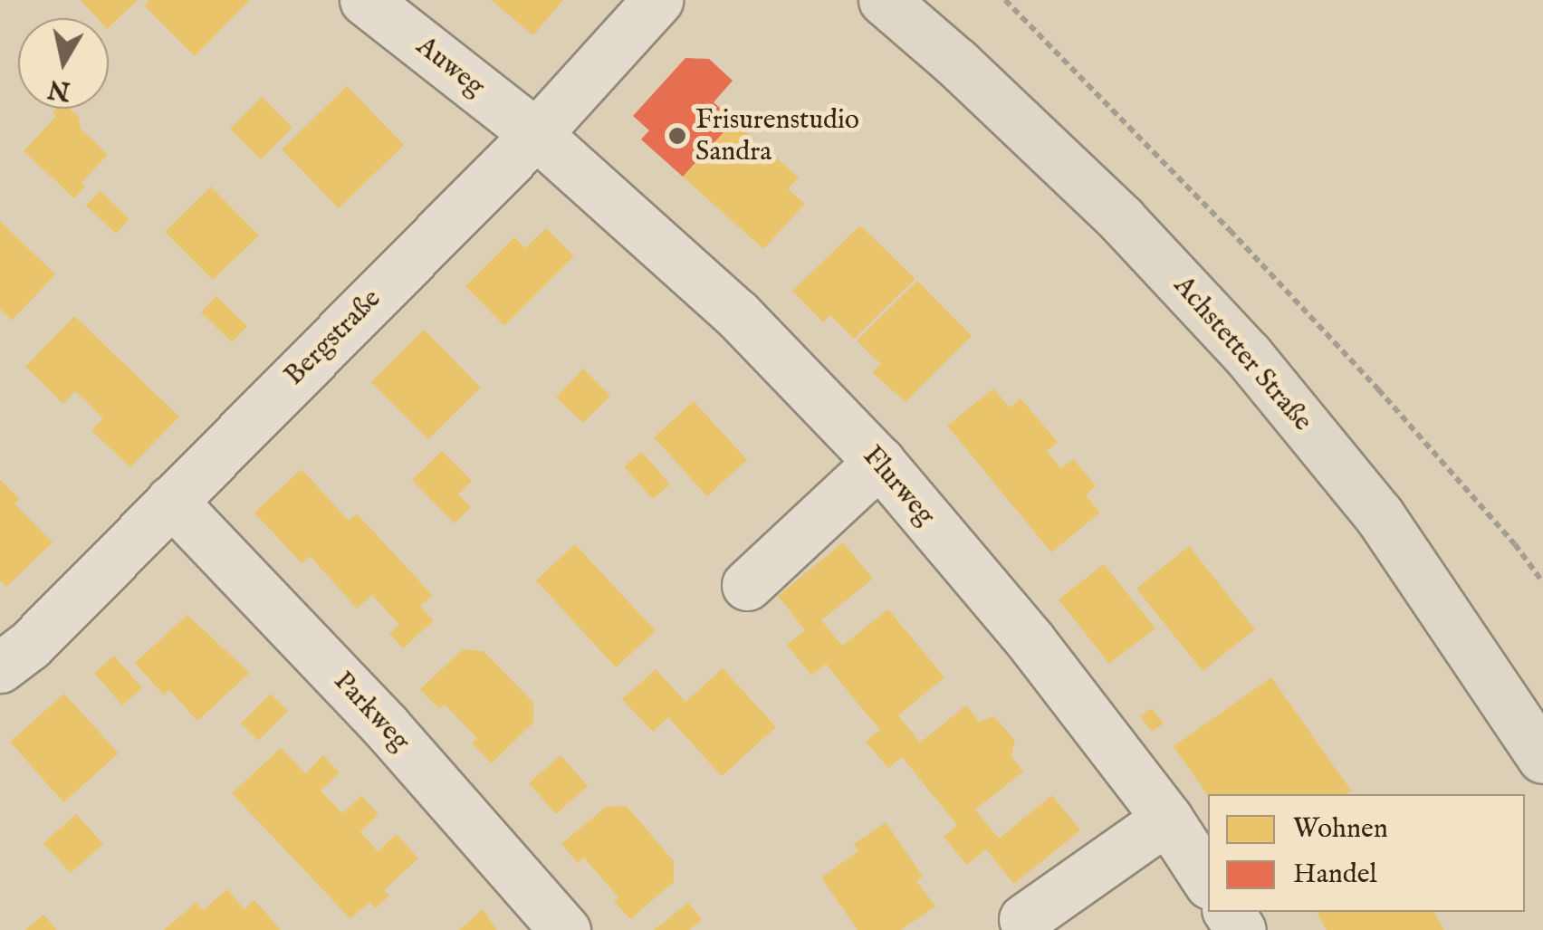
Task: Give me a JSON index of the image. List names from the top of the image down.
{
  "streets": {
    "main road": ["Achstetter Straße"],
    "street": [
      "Auweg",
      "Bergstraße",
      "Flurweg",
      "Parkweg"
    ]
  },
  "crossings": [
    ["Auweg", "Bergstraße"],
    ["Auweg", "Flurweg"],
    ["Bergstraße", "Flurweg"],
    ["Bergstraße", "Parkweg"]
  ],
  "places": ["Frisurenstudio Sandra"],
  "legend": ["Wohnen", "Handel"],
  "north": "bottom"
}
